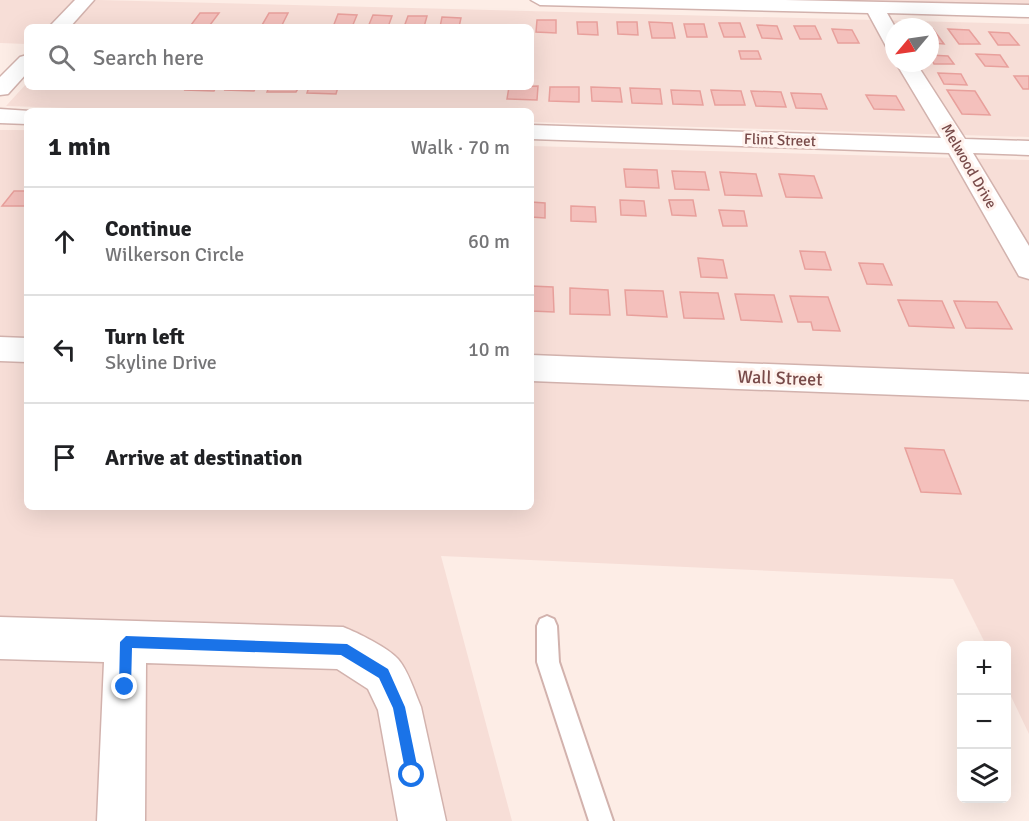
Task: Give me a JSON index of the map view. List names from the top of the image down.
{
  "streets": {
    "street": ["Flint Street", "Melwood Drive", "Wall Street"]
  },
  "crossings": [
    ["Flint Street", "Melwood Drive"]
  ],
  "north": "bottom left",
  "page": {
    "search": "Search here",
    "heading": ["1 min", "Walk · 70 m"],
    "list": [
      ["Continue", "Wilkerson Circle", "60 m"],
      ["Turn left", "Skyline Drive", "10 m"],
      "Arrive at destination"
    ],
    "map_buttons": ["+", "−"]
  }
}
